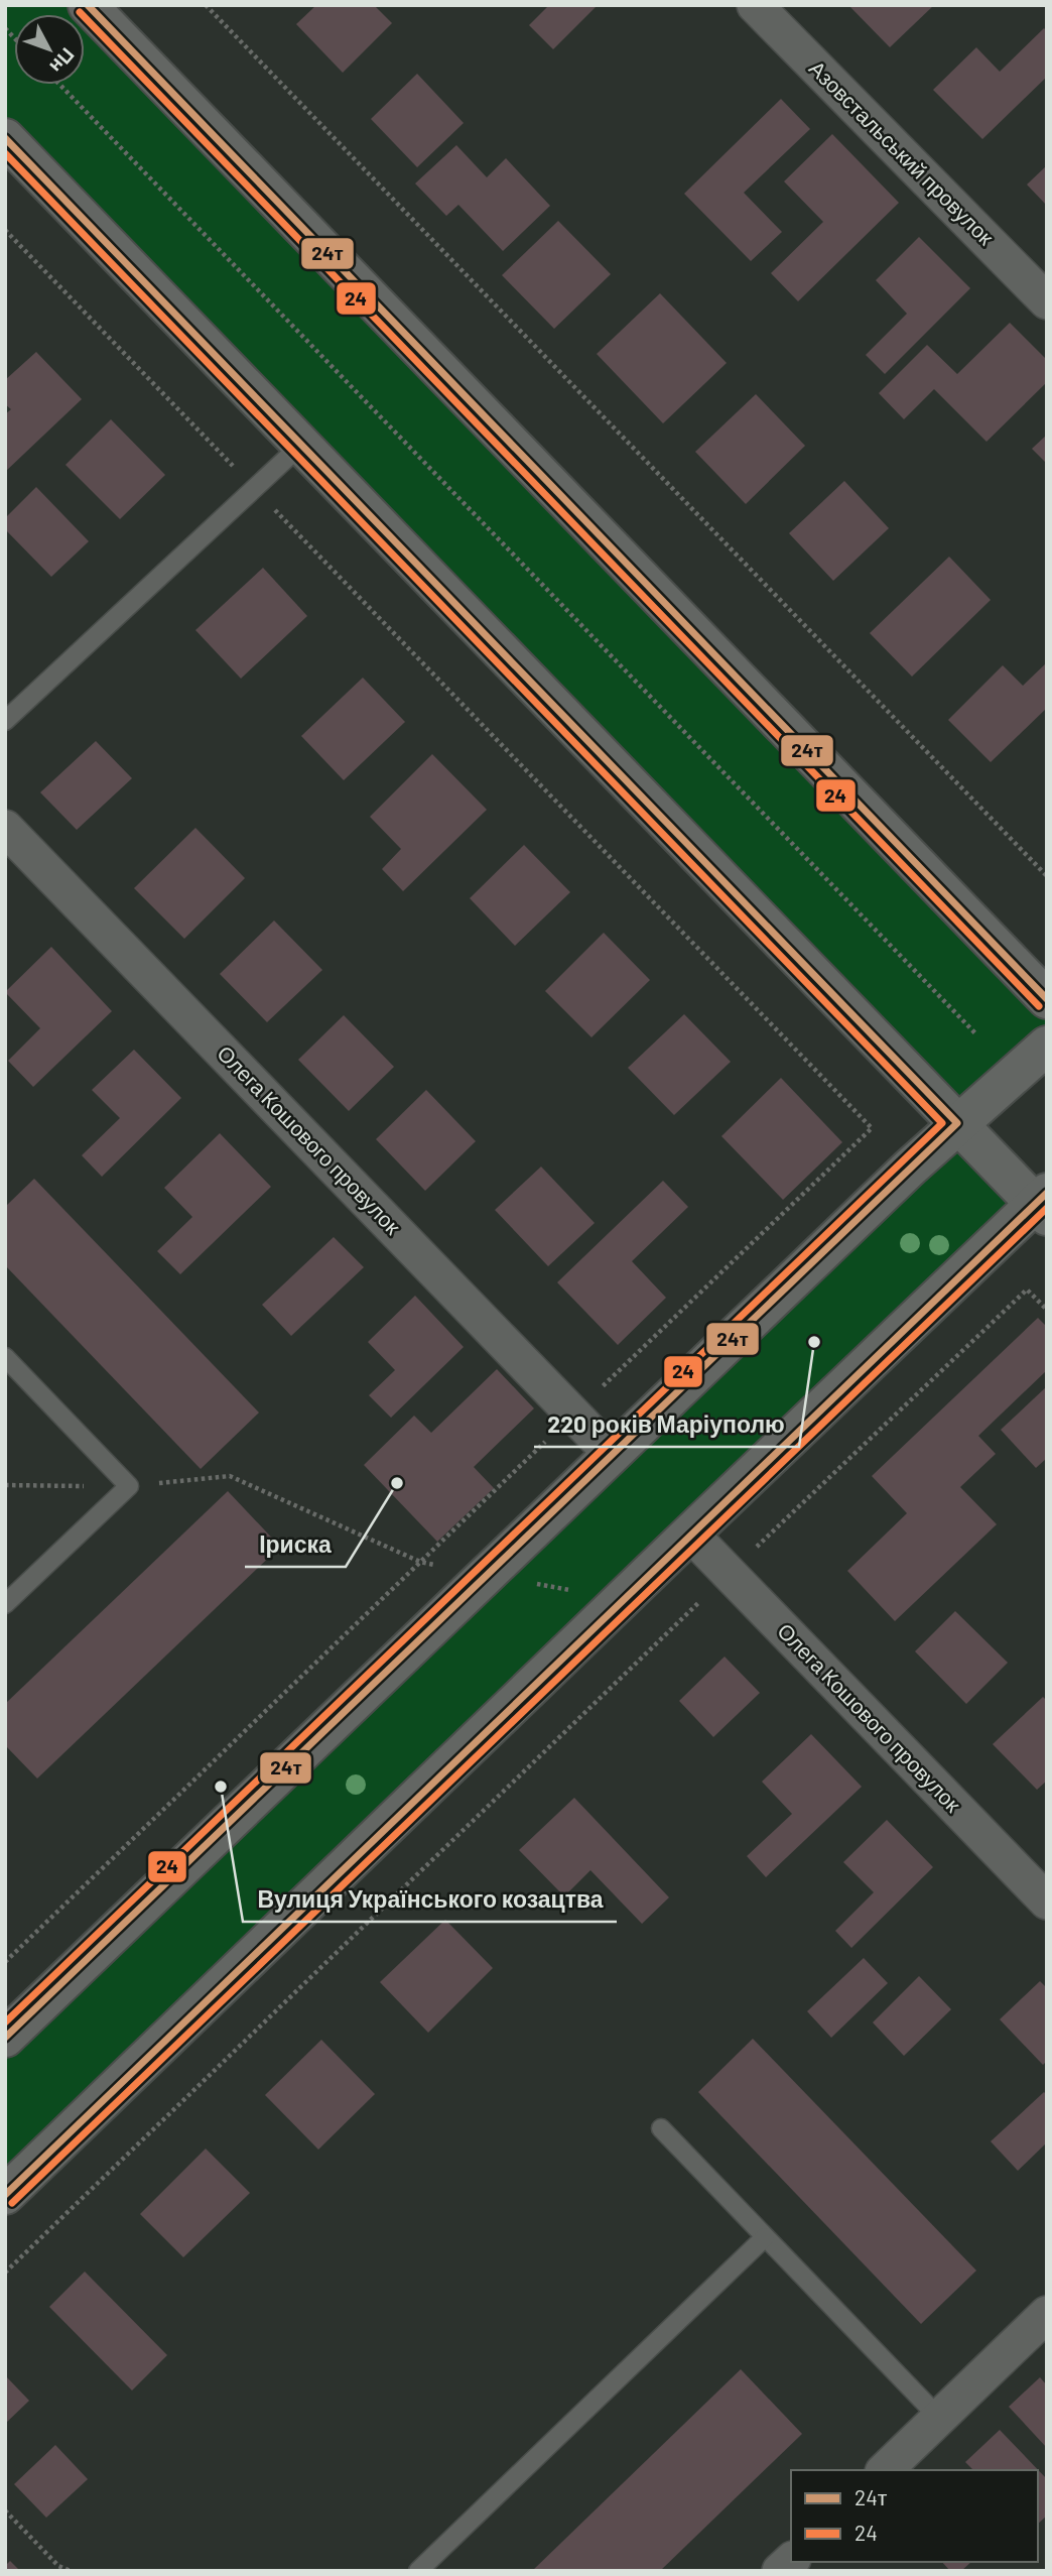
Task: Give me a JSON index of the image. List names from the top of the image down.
{
  "streets": {
    "street": ["Азовстальський провулок", "Олега Кошового провулок"]
  },
  "places": ["220 років Маріуполю", "Іриска", "Вулиця Українського козацтва"],
  "lines": ["transit line 24т", "transit line 24"],
  "legend": ["24т", "24"],
  "north": "bottom right"
}
